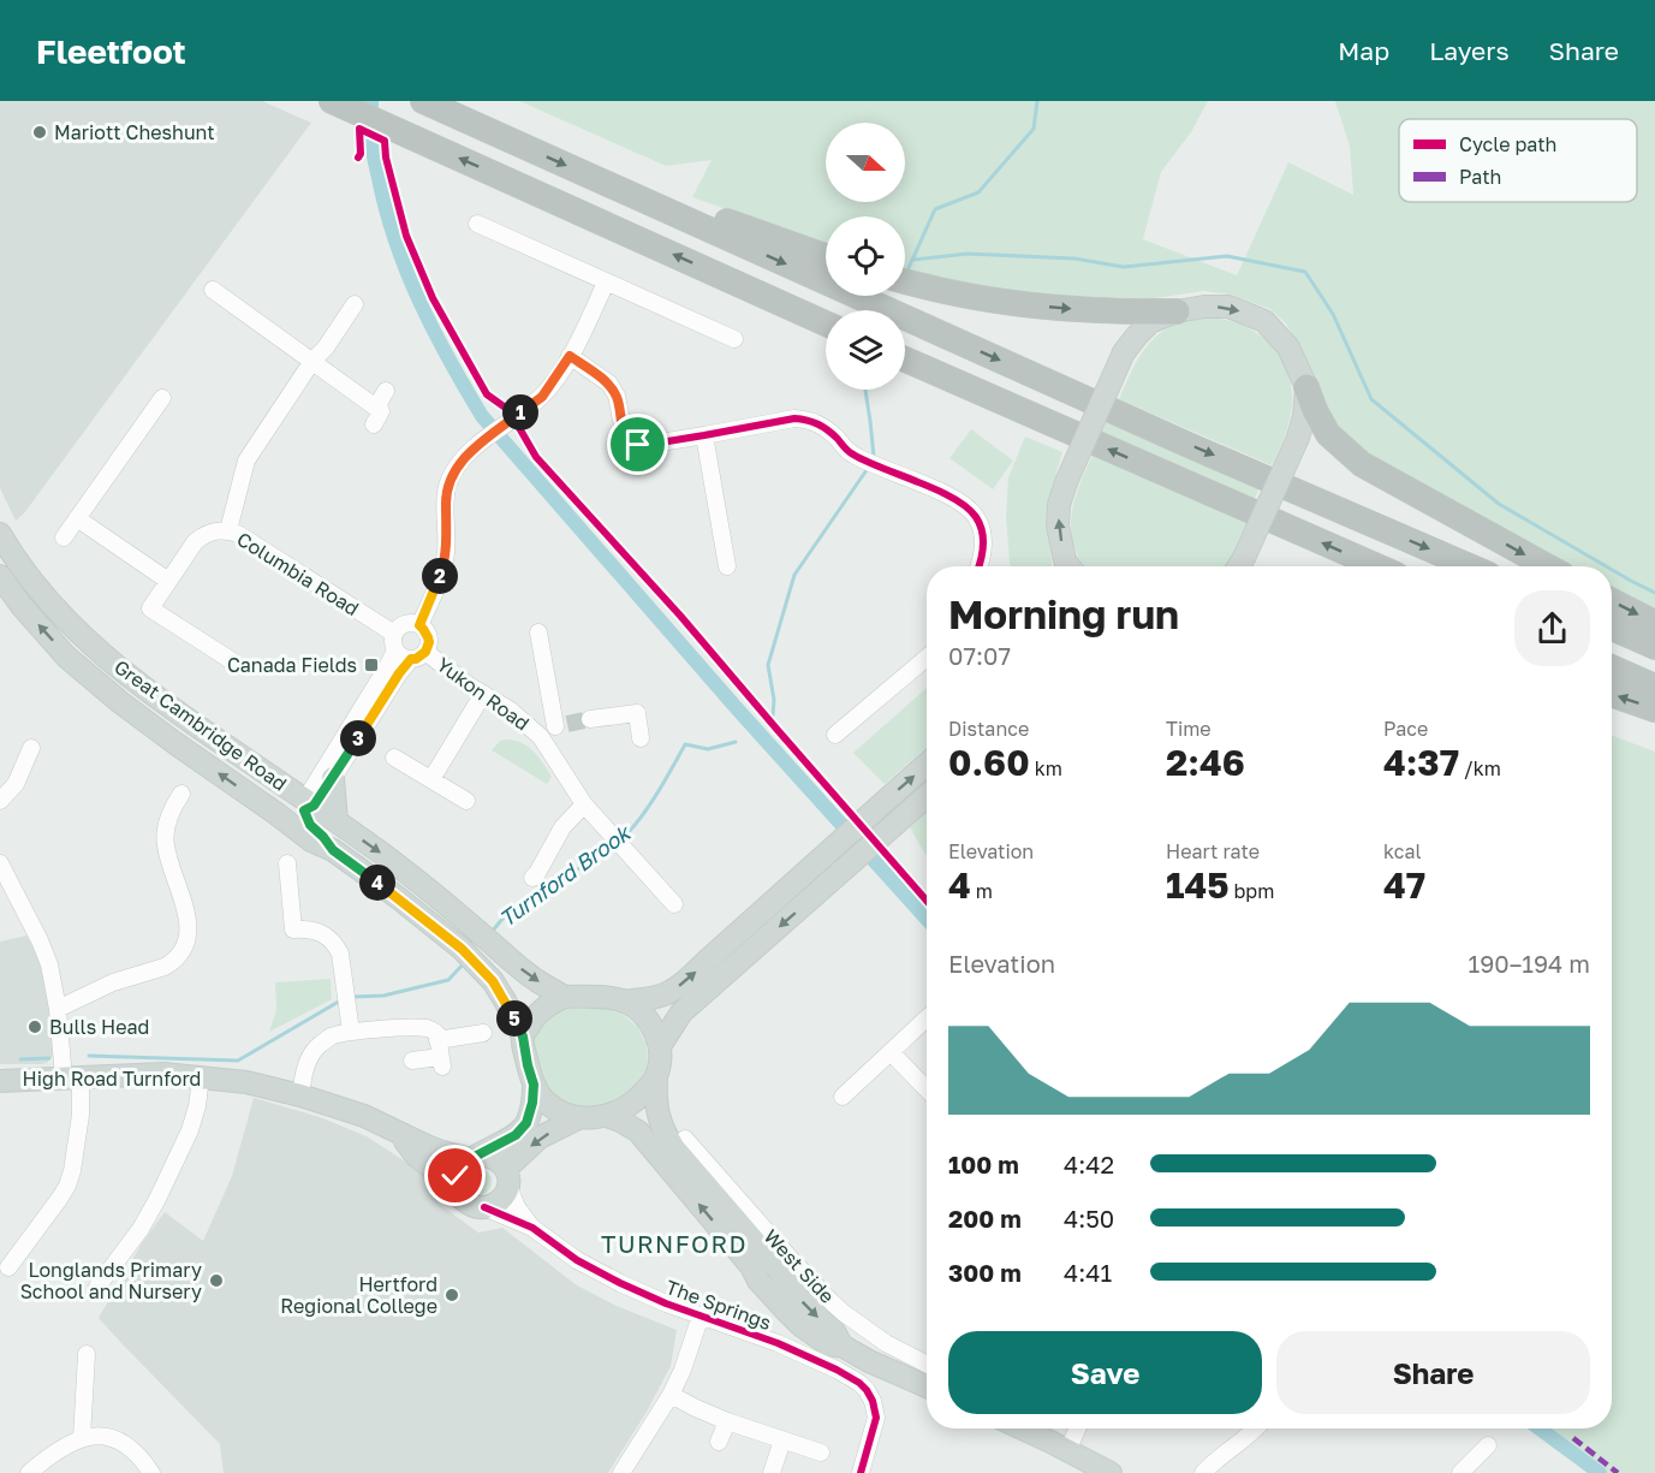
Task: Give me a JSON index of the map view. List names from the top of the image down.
{
  "streets": {
    "main road": ["Great Cambridge Road", "High Road Turnford"],
    "street": [
      "Columbia Road",
      "Yukon Road",
      "West Side",
      "The Springs"
    ]
  },
  "crossings": [
    ["Columbia Road", "Yukon Road"],
    ["High Road Turnford", "The Springs"]
  ],
  "districts": ["TURNFORD"],
  "water": ["Turnford Brook"],
  "places": {
    "other": [
      "Mariott Cheshunt",
      "Bulls Head",
      "Longlands Primary School and Nursery",
      "Hertford Regional College"
    ],
    "transit": ["Canada Fields"]
  },
  "legend": ["Cycle path", "Path"],
  "north": "right",
  "page": {
    "header": "Fleetfoot",
    "nav": ["Map", "Layers", "Share"],
    "pins": [
      "1",
      "2",
      "3",
      "4",
      "5"
    ],
    "heading": ["Morning run", "07:07"],
    "stats": [
      ["Distance", "0.60 km"],
      ["Time", "2:46"],
      ["Pace", "4:37 /km"],
      ["Elevation", "4 m"],
      ["Heart rate", "145 bpm"],
      ["kcal", "47"]
    ],
    "chart": ["Elevation", "190–194 m"],
    "list": [
      {
        "name": "100 m",
        "note": "4:42"
      },
      {
        "name": "200 m",
        "note": "4:50"
      },
      {
        "name": "300 m",
        "note": "4:41"
      }
    ],
    "buttons": ["Save", "Share"]
  }
}
